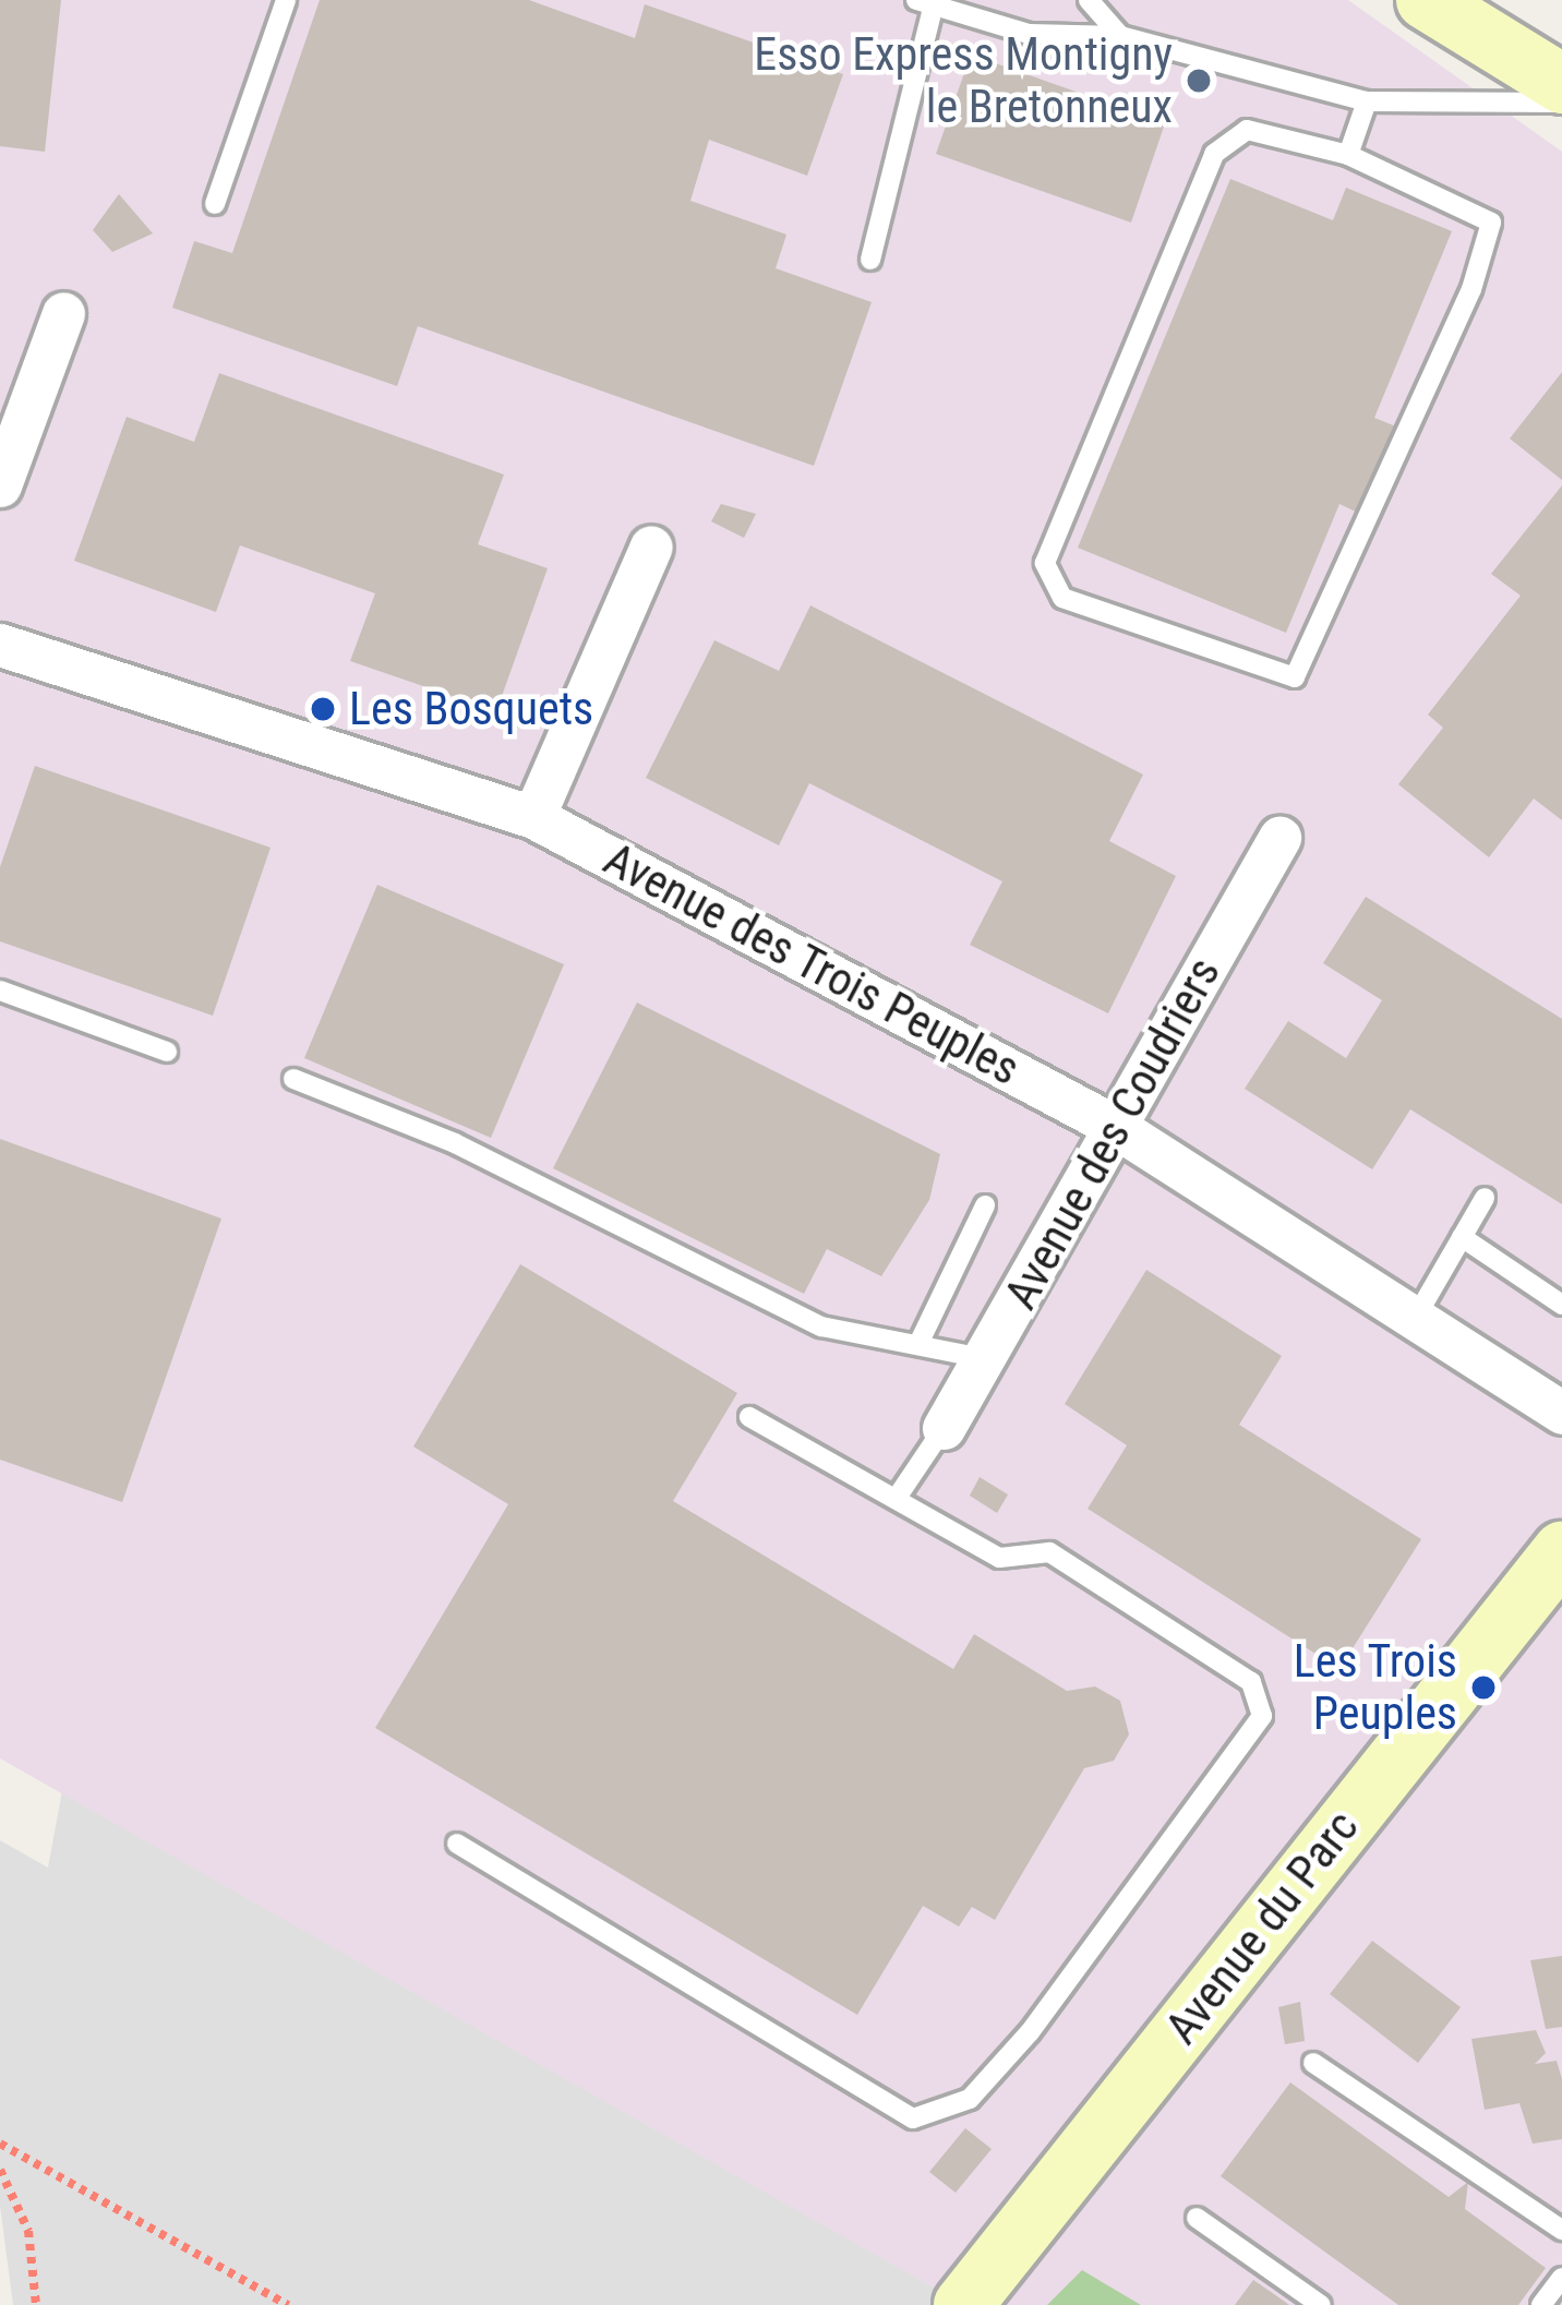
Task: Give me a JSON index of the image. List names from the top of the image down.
{
  "streets": {
    "street": ["Avenue des Trois Peuples", "Avenue des Coudriers", "Avenue du Parc"]
  },
  "crossings": [
    ["Avenue des Trois Peuples", "Avenue des Coudriers"]
  ],
  "places": ["Esso Express Montigny le Bretonneux", "Les Bosquets", "Les Trois Peuples"]
}
